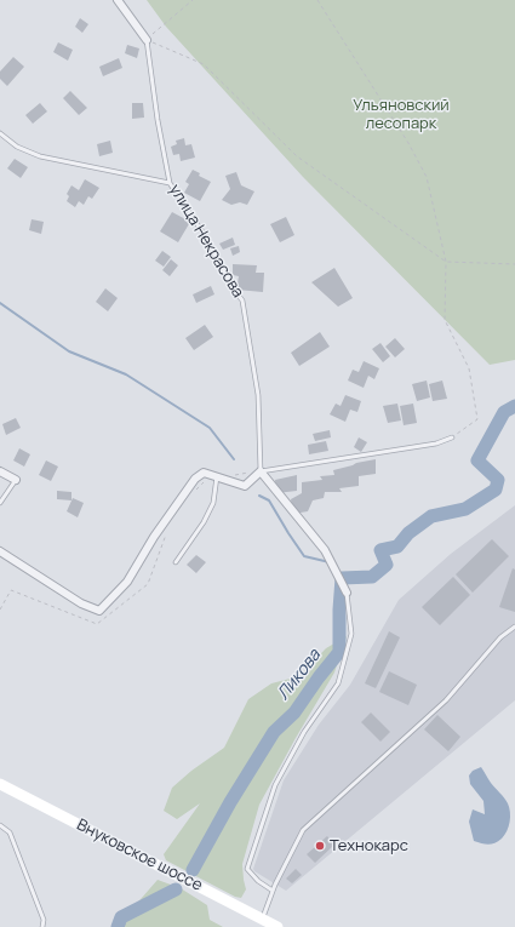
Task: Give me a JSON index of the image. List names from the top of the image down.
{
  "streets": {
    "main road": ["Внуковское шоссе"],
    "street": ["улица Некрасова"]
  },
  "water": ["Ликова"],
  "parks": ["Ульяновский лесопарк"],
  "places": ["Технокарс"]
}
